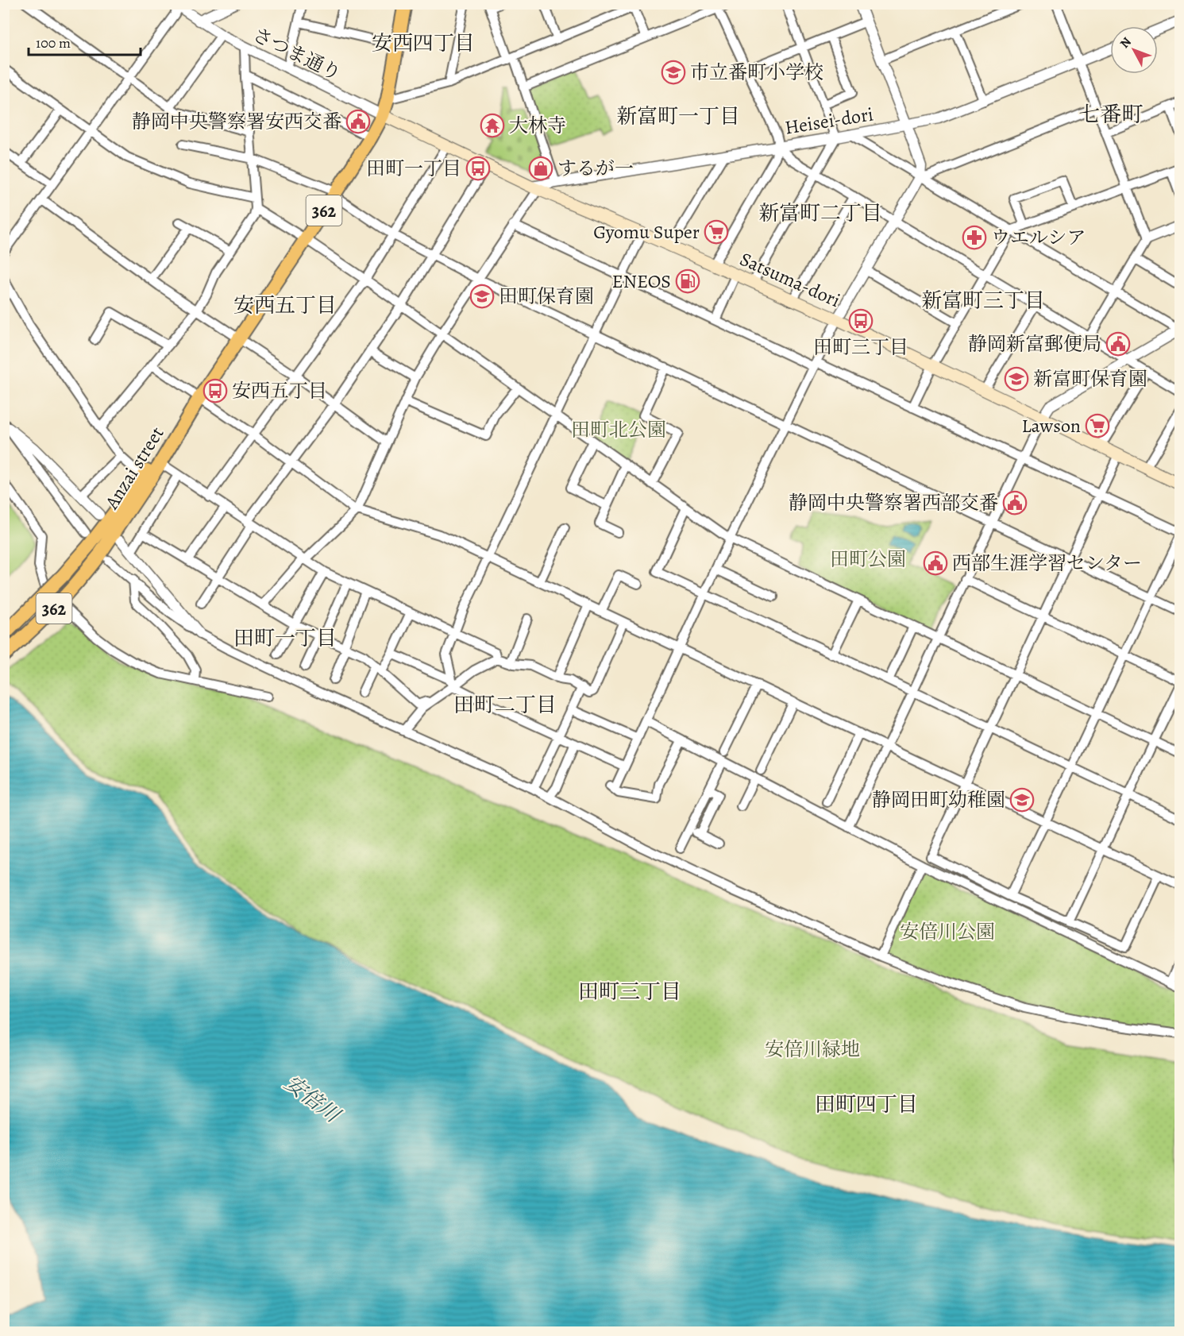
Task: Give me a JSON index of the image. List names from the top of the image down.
{
  "streets": {
    "highway": ["362", "Anzai street"],
    "main road": ["Satsuma-dori"],
    "street": ["さつま通り", "Heisei-dori"]
  },
  "crossings": [
    ["さつま通り", "Satsuma-dori"],
    ["さつま通り", "Anzai street"],
    ["Heisei-dori", "Satsuma-dori"],
    ["362", "Anzai street"],
    ["Satsuma-dori", "Anzai street"]
  ],
  "districts": [
    "安西四丁目",
    "七番町",
    "新富町一丁目",
    "新富町二丁目",
    "新富町三丁目",
    "安西五丁目",
    "田町一丁目",
    "田町二丁目",
    "田町三丁目",
    "田町四丁目"
  ],
  "water": ["安倍川"],
  "parks": [
    "田町北公園",
    "田町公園",
    "安倍川公園",
    "安倍川緑地"
  ],
  "places": {
    "school or university": [
      "市立番町小学校",
      "田町保育園",
      "新富町保育園",
      "静岡田町幼稚園"
    ],
    "public building": [
      "静岡中央警察署安西交番",
      "静岡新富郵便局",
      "静岡中央警察署西部交番",
      "西部生涯学習センター"
    ],
    "temple": ["大林寺"],
    "bus stop": ["田町一丁目", "田町三丁目", "安西五丁目"],
    "shop": ["するが一"],
    "supermarket": ["Gyomu Super", "Lawson"],
    "pharmacy": ["ウエルシア"],
    "fuel station": ["ENEOS"]
  },
  "scale_bar": "100 m",
  "north": "top left"
}
